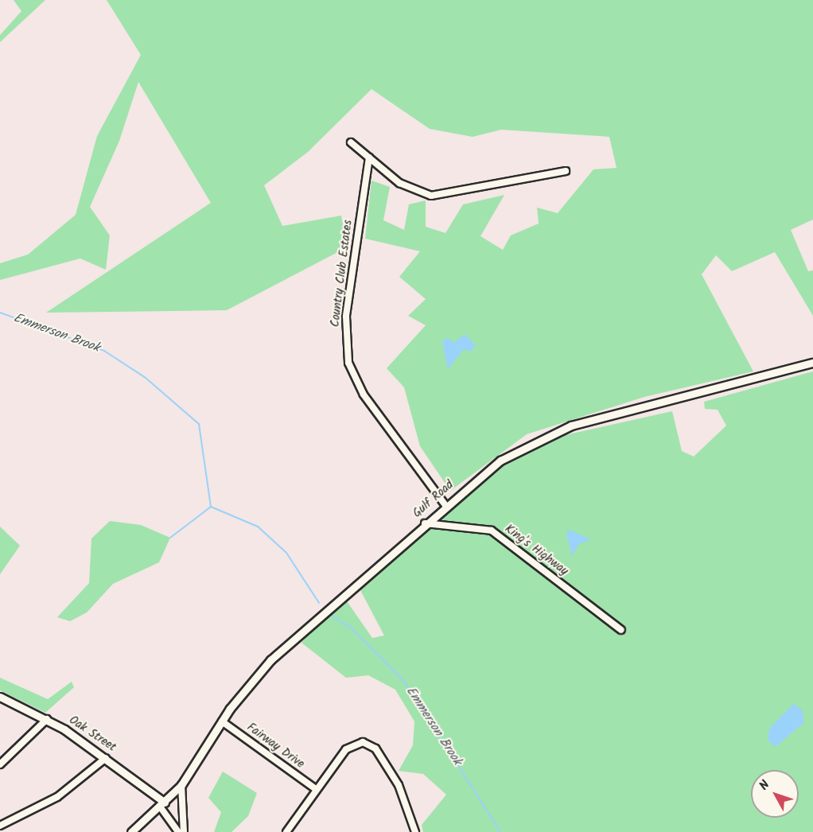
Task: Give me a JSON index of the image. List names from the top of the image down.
{
  "streets": {
    "street": [
      "Country Club Estates",
      "Gulf Road",
      "King's Highway",
      "Oak Street",
      "Fairway Drive"
    ]
  },
  "crossings": [
    ["Country Club Estates", "Gulf Road"],
    ["Gulf Road", "King's Highway"],
    ["Gulf Road", "Oak Street"],
    ["Gulf Road", "Fairway Drive"]
  ],
  "water": ["Emmerson Brook"],
  "north": "top left"
}
